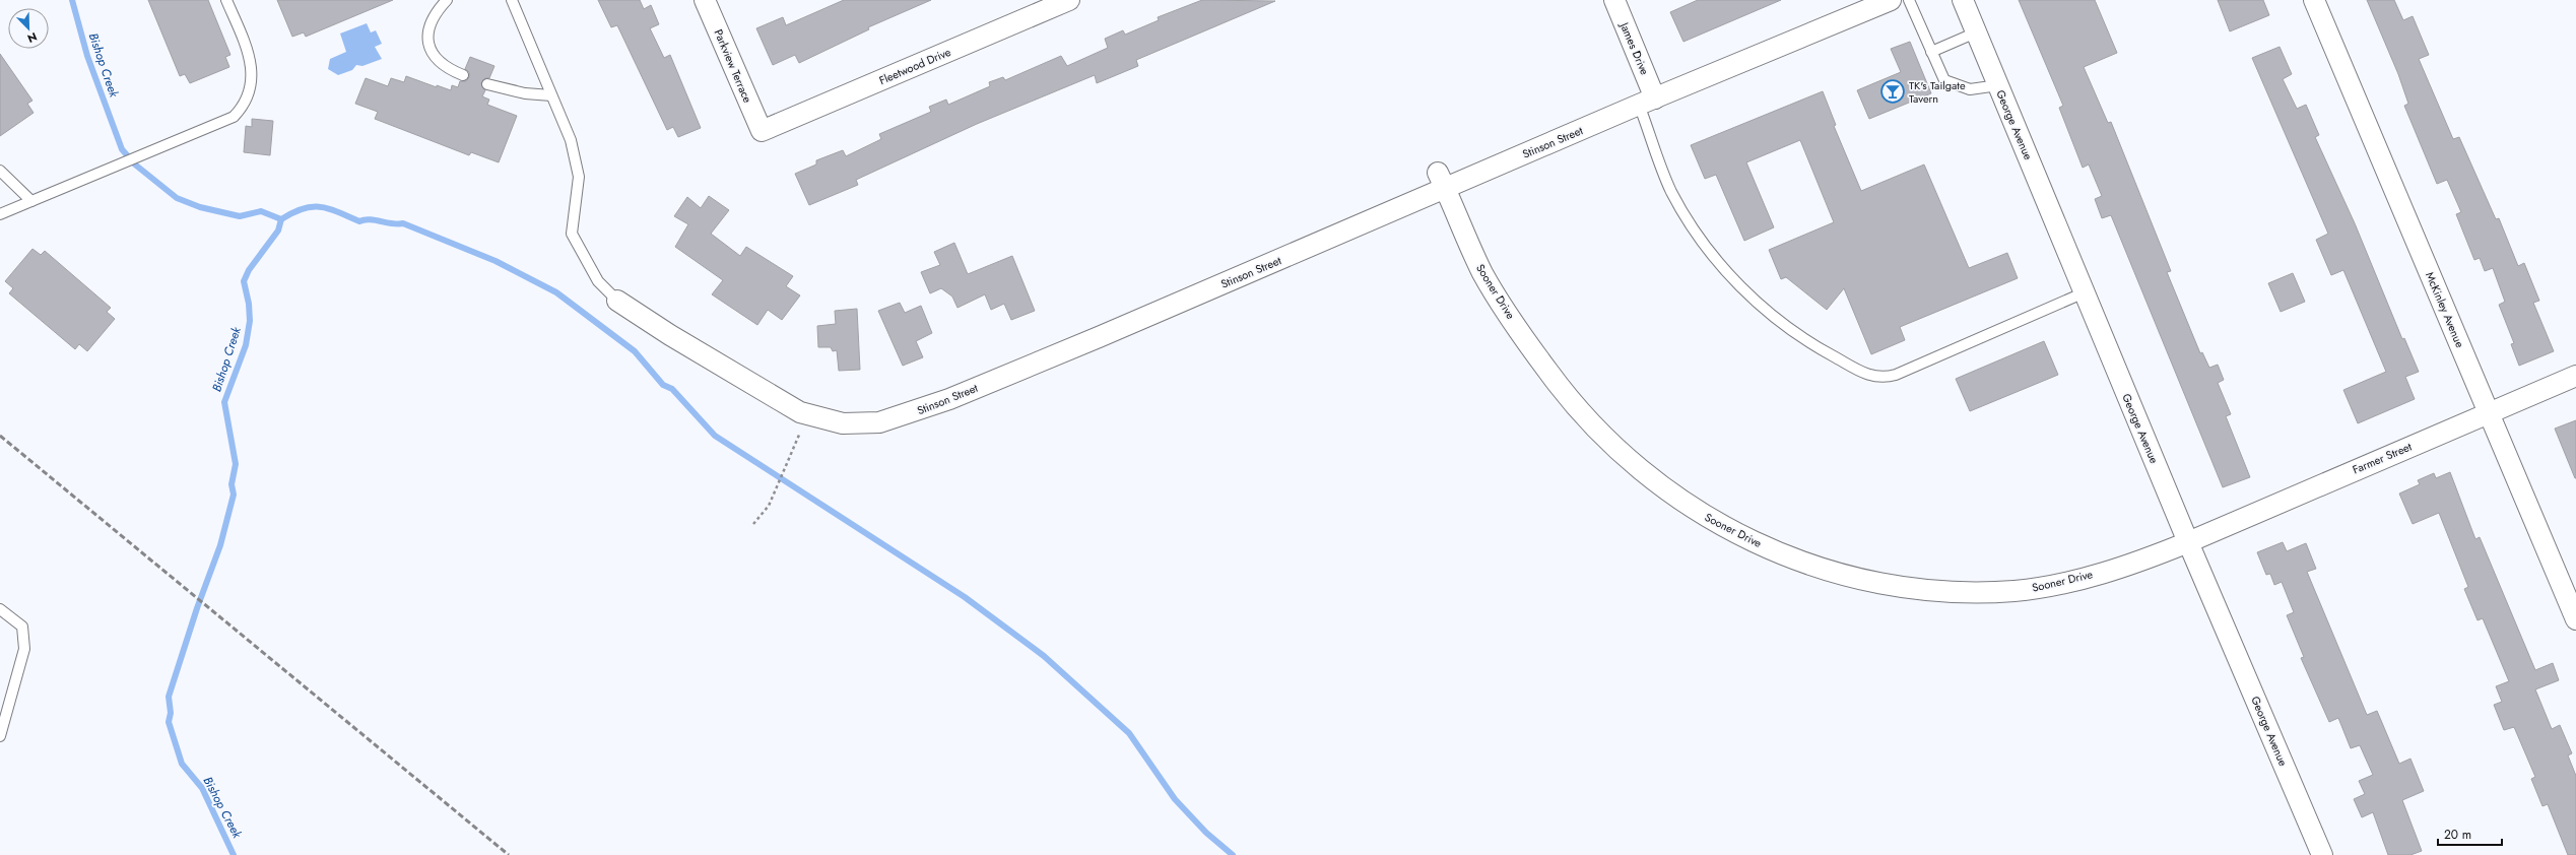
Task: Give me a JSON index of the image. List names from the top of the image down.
{
  "streets": {
    "street": [
      "James Drive",
      "Parkview Terrace",
      "Fleetwood Drive",
      "George Avenue",
      "Stinson Street",
      "Sooner Drive",
      "McKinley Avenue",
      "Farmer Street"
    ]
  },
  "crossings": [
    ["James Drive", "Stinson Street"],
    ["Parkview Terrace", "Fleetwood Drive"],
    ["George Avenue", "Sooner Drive"],
    ["George Avenue", "Farmer Street"],
    ["Stinson Street", "Sooner Drive"],
    ["Sooner Drive", "Farmer Street"],
    ["McKinley Avenue", "Farmer Street"]
  ],
  "water": ["Bishop Creek"],
  "places": {
    "bar": ["TK's Tailgate Tavern"]
  },
  "scale_bar": "20 m",
  "north": "bottom right"
}
